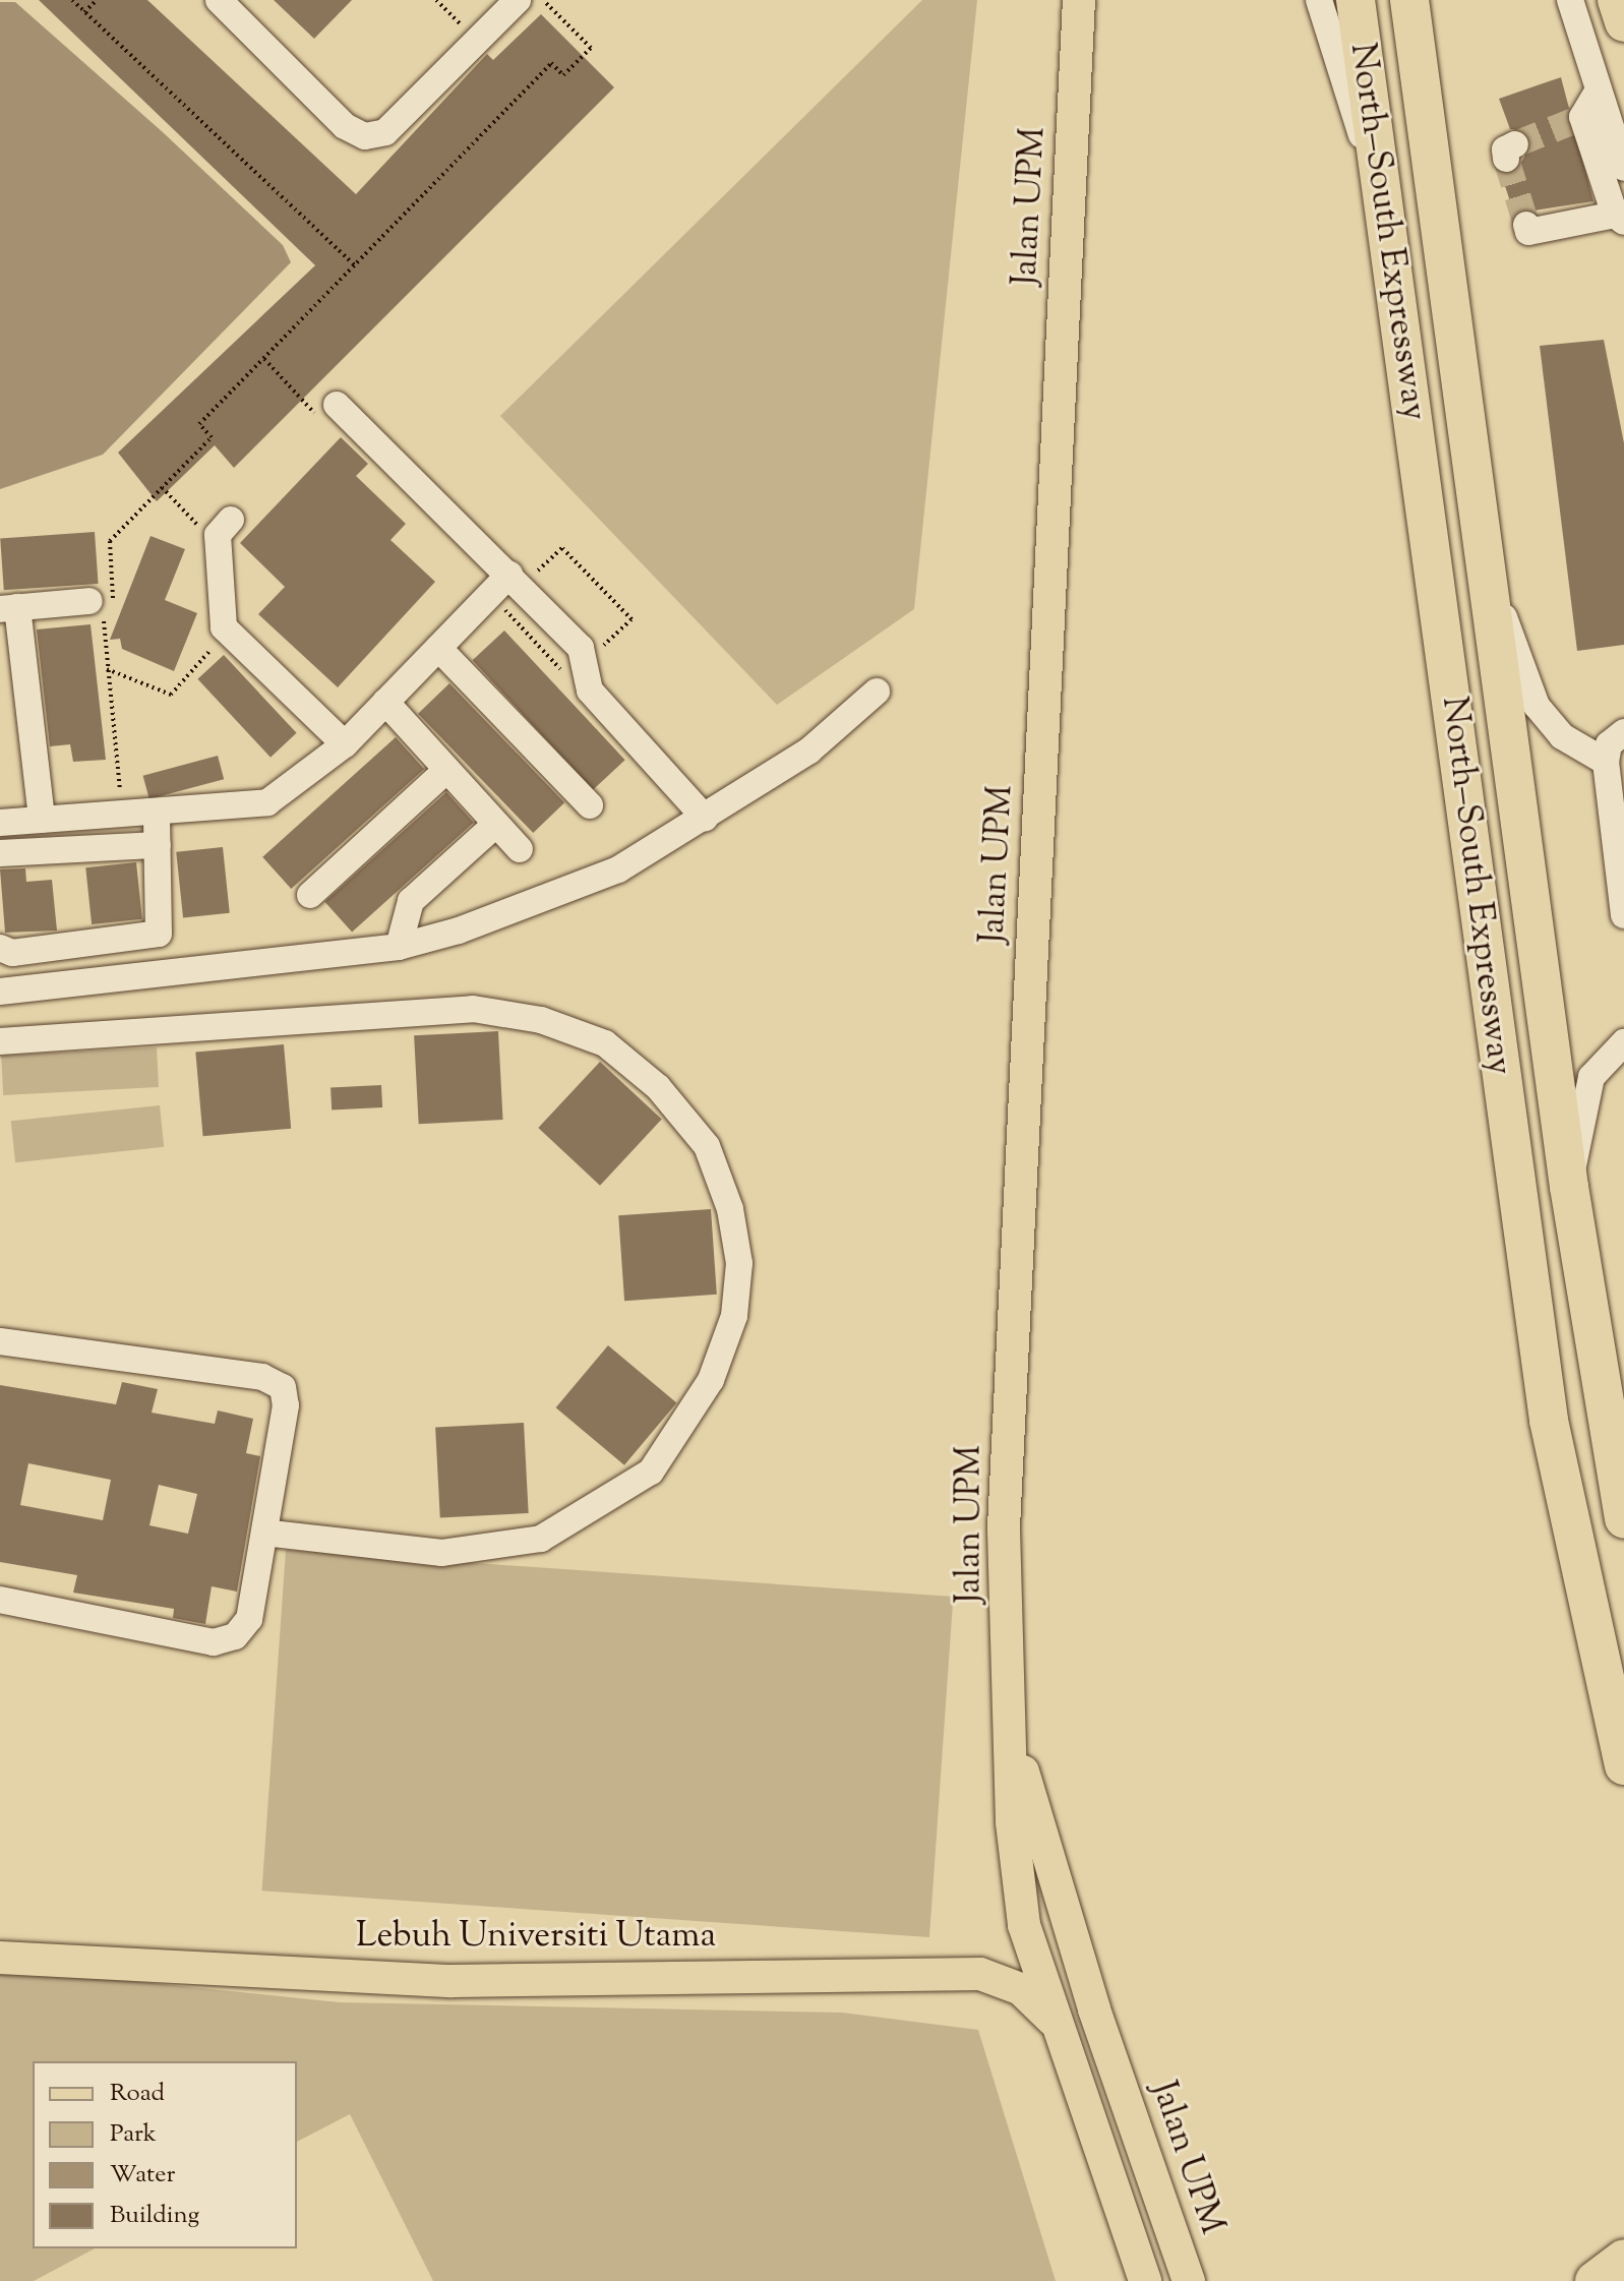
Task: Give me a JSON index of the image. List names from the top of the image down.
{
  "streets": {
    "highway": ["North–South Expressway"],
    "main road": ["Jalan UPM", "Lebuh Universiti Utama"]
  },
  "crossings": [
    ["Jalan UPM", "Lebuh Universiti Utama"]
  ],
  "legend": [
    "Road",
    "Park",
    "Water",
    "Building"
  ]
}
